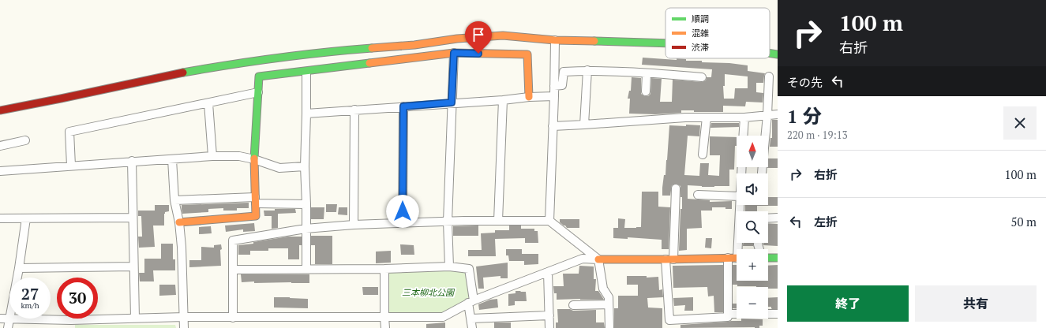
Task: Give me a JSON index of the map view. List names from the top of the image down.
{
  "parks": ["三本柳北公園"],
  "legend": ["順調", "混雑", "渋滞"],
  "north": "top",
  "page": {
    "turn": ["100 m", "右折"],
    "then": "その先",
    "heading": ["1 分", "220 m · 19:13"],
    "map_buttons": ["+", "−"],
    "list": [
      {
        "name": "右折",
        "value": "100 m"
      },
      {
        "name": "左折",
        "value": "50 m"
      }
    ],
    "speed": "27 km/h",
    "limit": "30",
    "buttons": ["終了", "共有"]
  }
}
